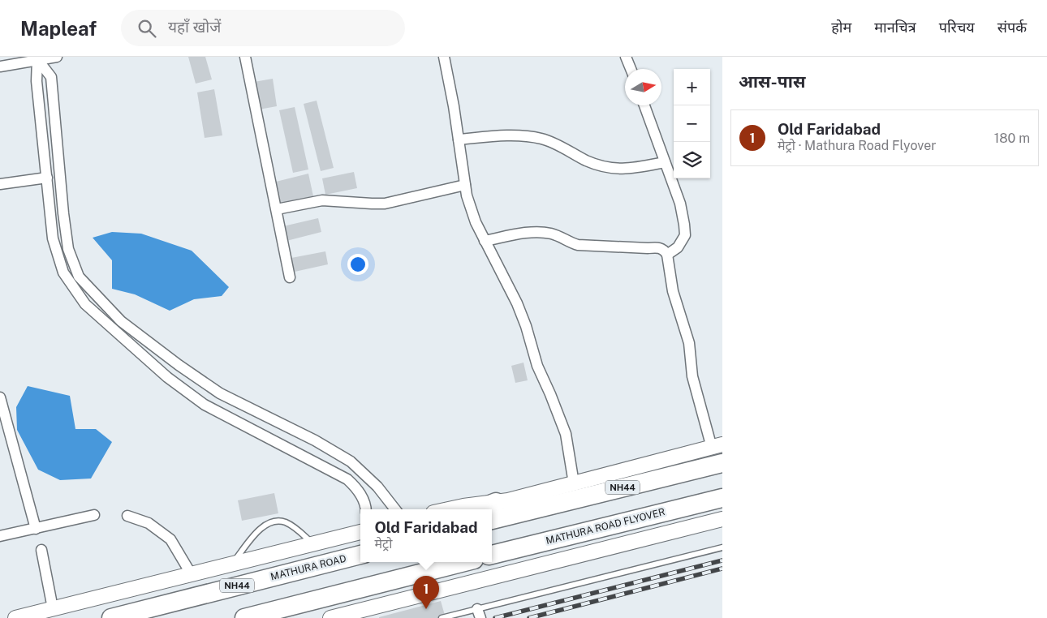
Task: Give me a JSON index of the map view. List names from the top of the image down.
{
  "streets": {
    "highway": ["NH44", "MATHURA ROAD FLYOVER", "MATHURA ROAD"]
  },
  "north": "right",
  "page": {
    "header": "Mapleaf",
    "search": "यहाँ खोजें",
    "nav": [
      "होम",
      "मानचित्र",
      "परिचय",
      "संपर्क"
    ],
    "heading": "आस-पास",
    "map_buttons": ["+", "−"],
    "list": [
      {
        "mark": "1",
        "name": "Old Faridabad",
        "note": "मेट्रो · Mathura Road Flyover",
        "value": "180 m"
      }
    ],
    "popup": ["Old Faridabad", "मेट्रो"],
    "pins": "1"
  }
}
